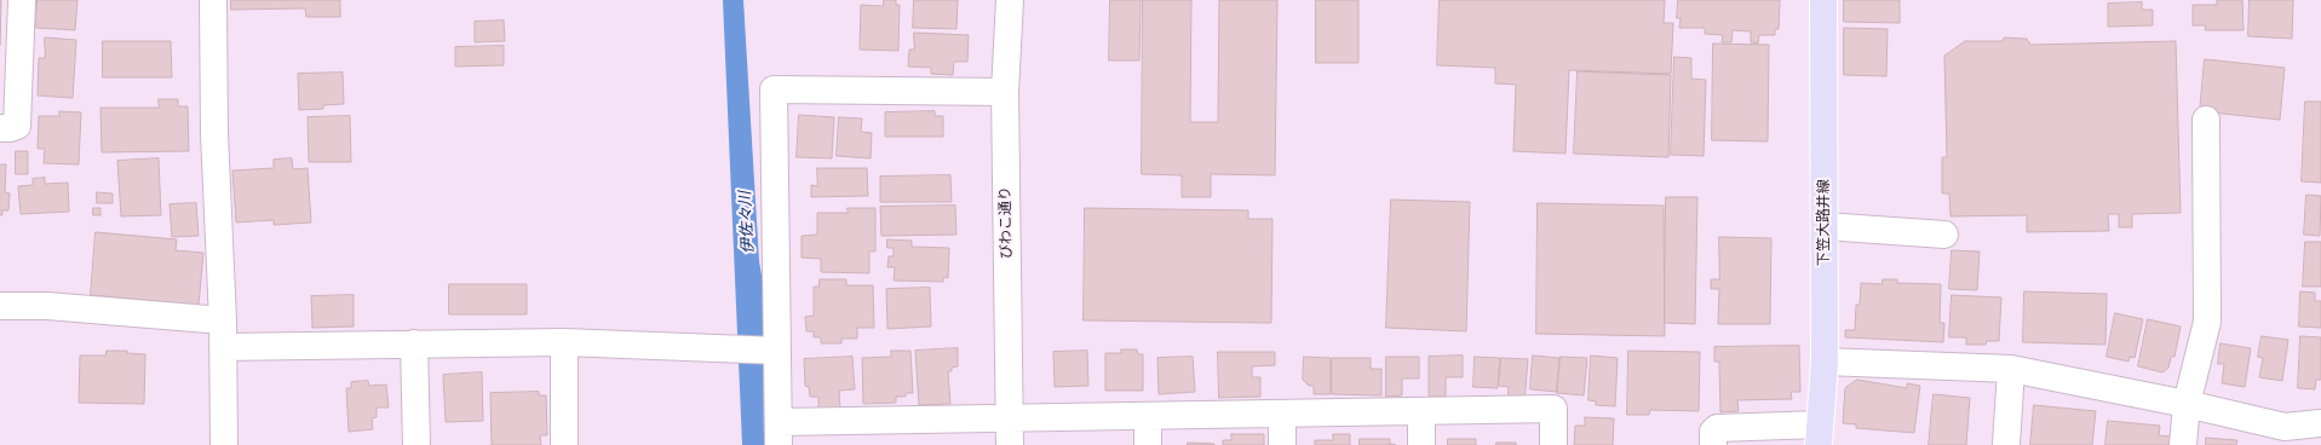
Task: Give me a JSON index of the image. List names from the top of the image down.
{
  "streets": {
    "main road": ["下笠大路井線"],
    "street": ["びわこ通り"]
  },
  "water": ["伊佐々川"]
}
